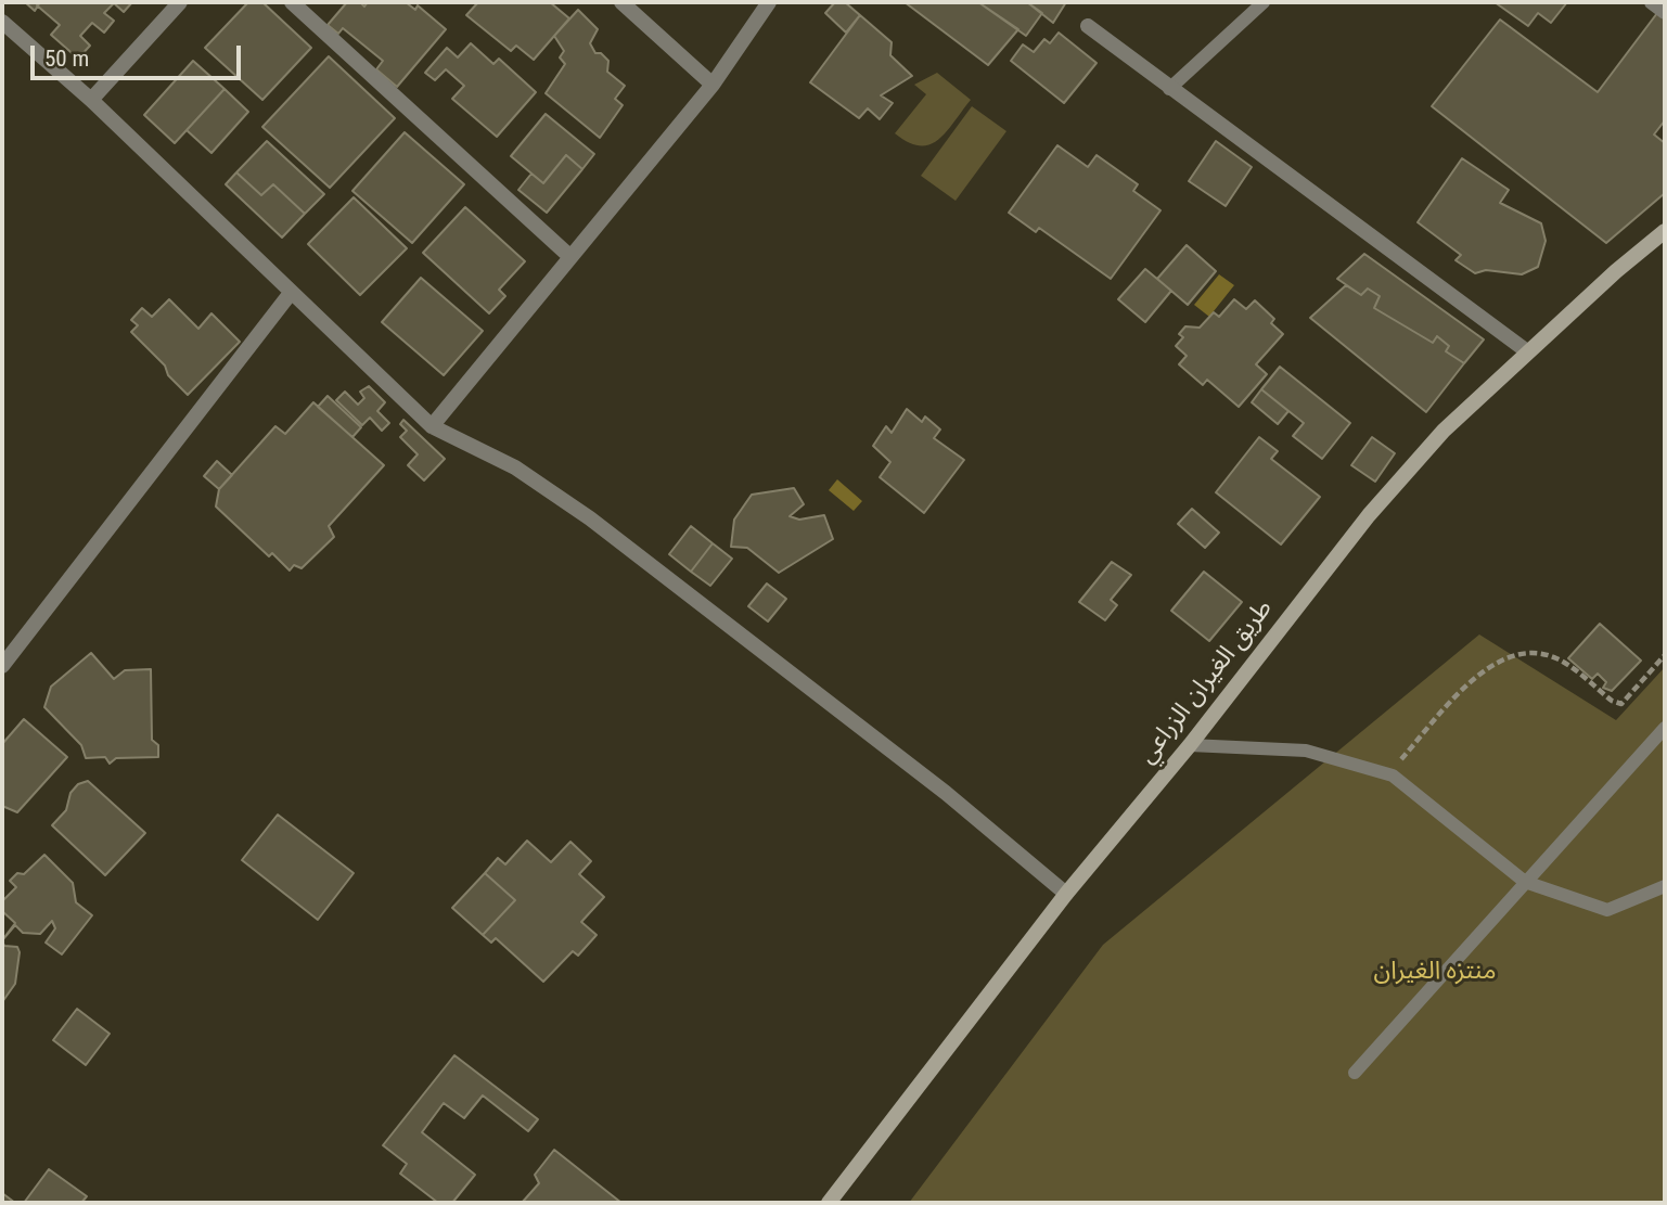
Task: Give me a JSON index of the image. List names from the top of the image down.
{
  "streets": {
    "street": ["طريق الغيران الزراعي"]
  },
  "parks": ["منتزه الغيران"],
  "scale_bar": "50 m"
}
